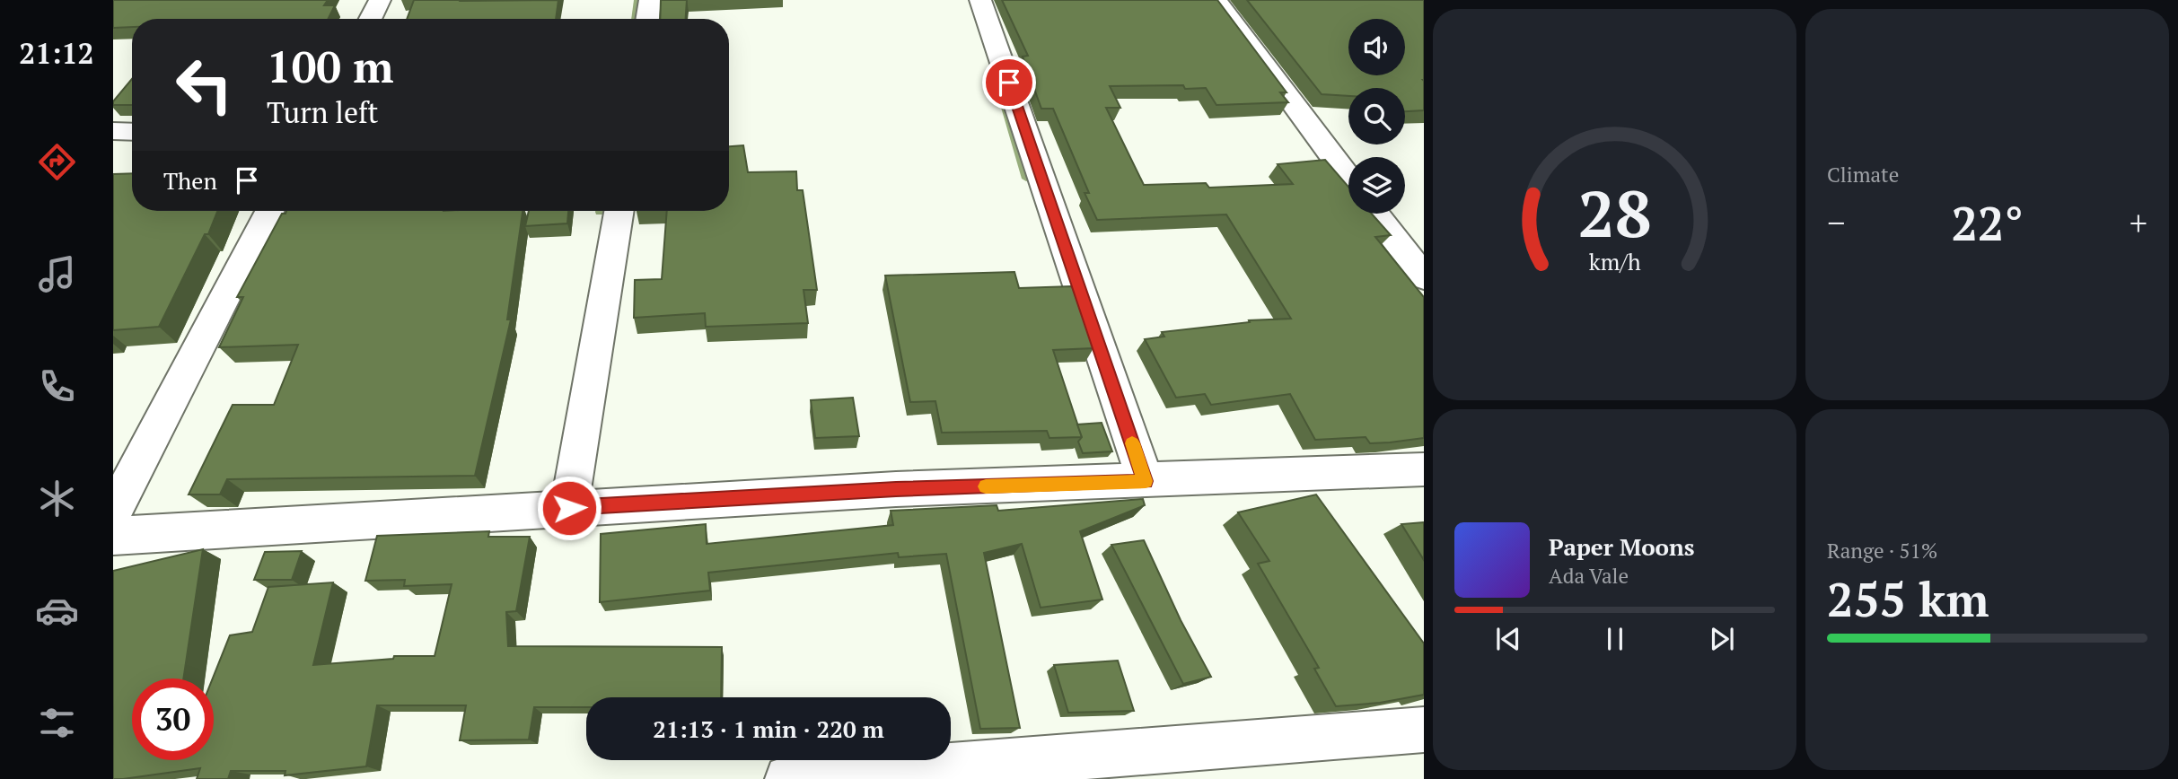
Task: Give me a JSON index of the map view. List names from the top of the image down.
{
  "page": {
    "tabs": "21:12",
    "tile": [
      "Climate",
      ["Range · 51%", "255 km"]
    ],
    "turn": ["100 m", "Turn left"],
    "then": "Then",
    "heat": ["−", "22°", "+"],
    "song": ["Paper Moons", "Ada Vale"],
    "limit": "30",
    "trip": "21:13 · 1 min · 220 m",
    "gauge": ["28", "km/h"]
  }
}
